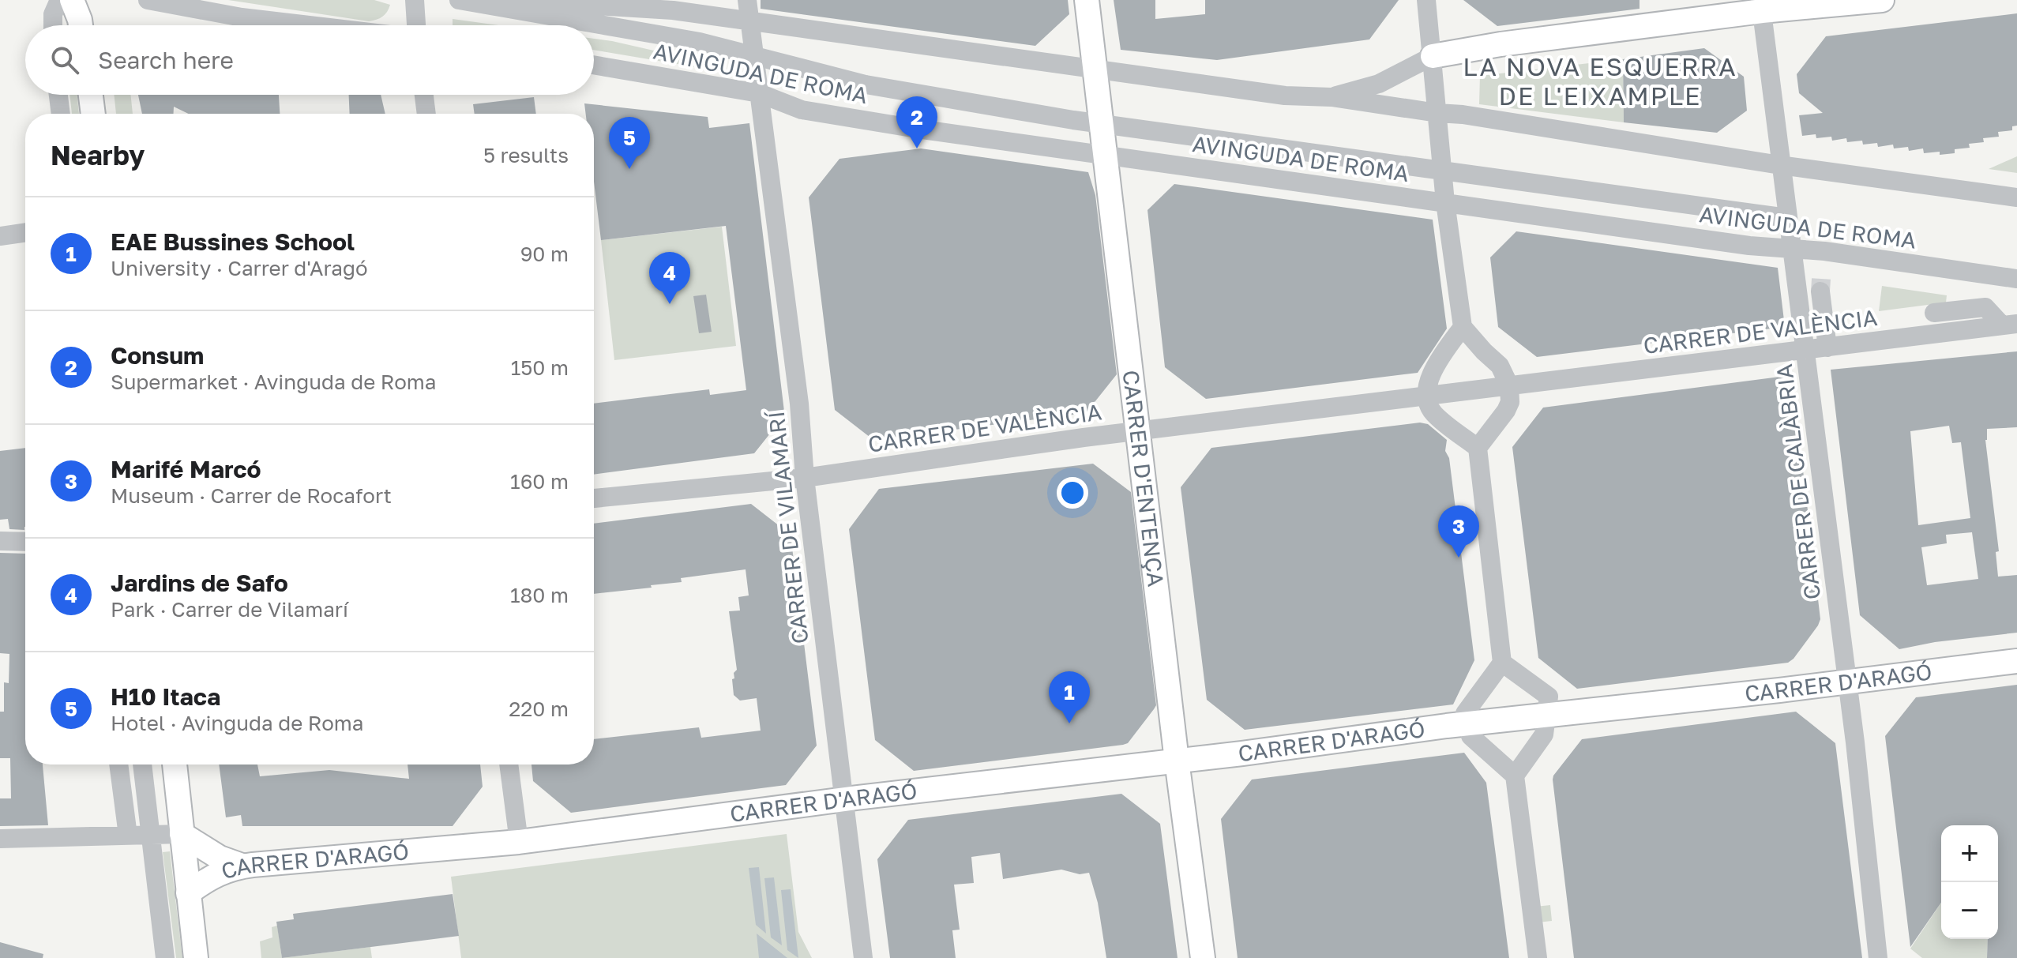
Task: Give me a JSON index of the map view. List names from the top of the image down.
{
  "streets": {
    "main road": ["CARRER D'ENTENÇA", "CARRER D'ARAGÓ"],
    "street": [
      "AVINGUDA DE ROMA",
      "CARRER DE VALÈNCIA",
      "CARRER DE CALÀBRIA",
      "CARRER DE VILAMARÍ"
    ]
  },
  "crossings": [
    ["AVINGUDA DE ROMA", "CARRER D'ENTENÇA"],
    ["AVINGUDA DE ROMA", "CARRER DE CALÀBRIA"],
    ["AVINGUDA DE ROMA", "CARRER DE VILAMARÍ"],
    ["CARRER DE VALÈNCIA", "CARRER D'ENTENÇA"],
    ["CARRER DE VALÈNCIA", "CARRER DE CALÀBRIA"],
    ["CARRER DE VALÈNCIA", "CARRER DE VILAMARÍ"],
    ["CARRER D'ENTENÇA", "CARRER D'ARAGÓ"],
    ["CARRER DE CALÀBRIA", "CARRER D'ARAGÓ"],
    ["CARRER DE VILAMARÍ", "CARRER D'ARAGÓ"]
  ],
  "districts": ["LA NOVA ESQUERRA DE L'EIXAMPLE"],
  "page": {
    "search": "Search here",
    "pins": [
      "2",
      "5",
      "4",
      "3",
      "1"
    ],
    "heading": ["Nearby", "5 results"],
    "list": [
      {
        "mark": "1",
        "name": "EAE Bussines School",
        "note": "University · Carrer d'Aragó",
        "value": "90 m"
      },
      {
        "mark": "2",
        "name": "Consum",
        "note": "Supermarket · Avinguda de Roma",
        "value": "150 m"
      },
      {
        "mark": "3",
        "name": "Marifé Marcó",
        "note": "Museum · Carrer de Rocafort",
        "value": "160 m"
      },
      {
        "mark": "4",
        "name": "Jardins de Safo",
        "note": "Park · Carrer de Vilamarí",
        "value": "180 m"
      },
      {
        "mark": "5",
        "name": "H10 Itaca",
        "note": "Hotel · Avinguda de Roma",
        "value": "220 m"
      }
    ],
    "map_buttons": ["+", "−"]
  }
}
